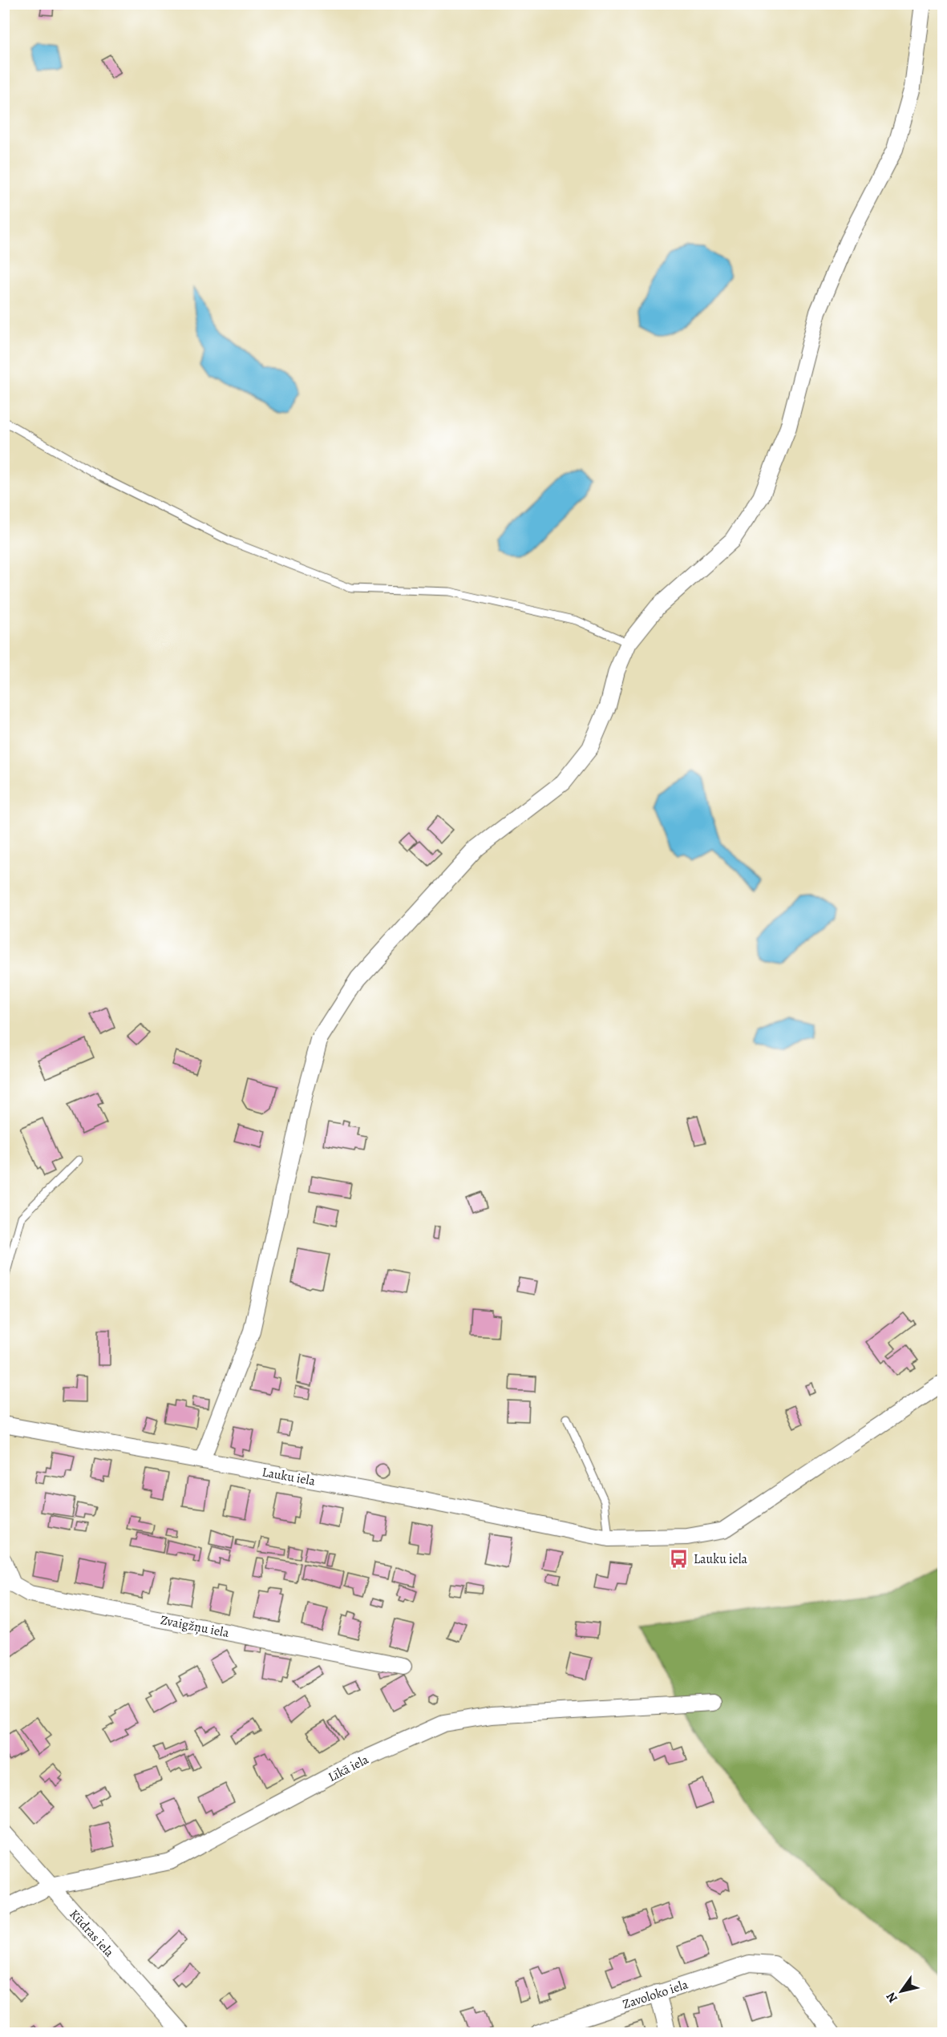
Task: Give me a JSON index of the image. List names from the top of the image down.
{
  "streets": {
    "street": [
      "Lauku iela",
      "Zvaigžņu iela",
      "Līkā iela",
      "Kūdras iela",
      "Zavoloko iela"
    ]
  },
  "crossings": [
    ["Līkā iela", "Kūdras iela"]
  ],
  "places": {
    "bus stop": ["Lauku iela"]
  },
  "north": "bottom left"
}
